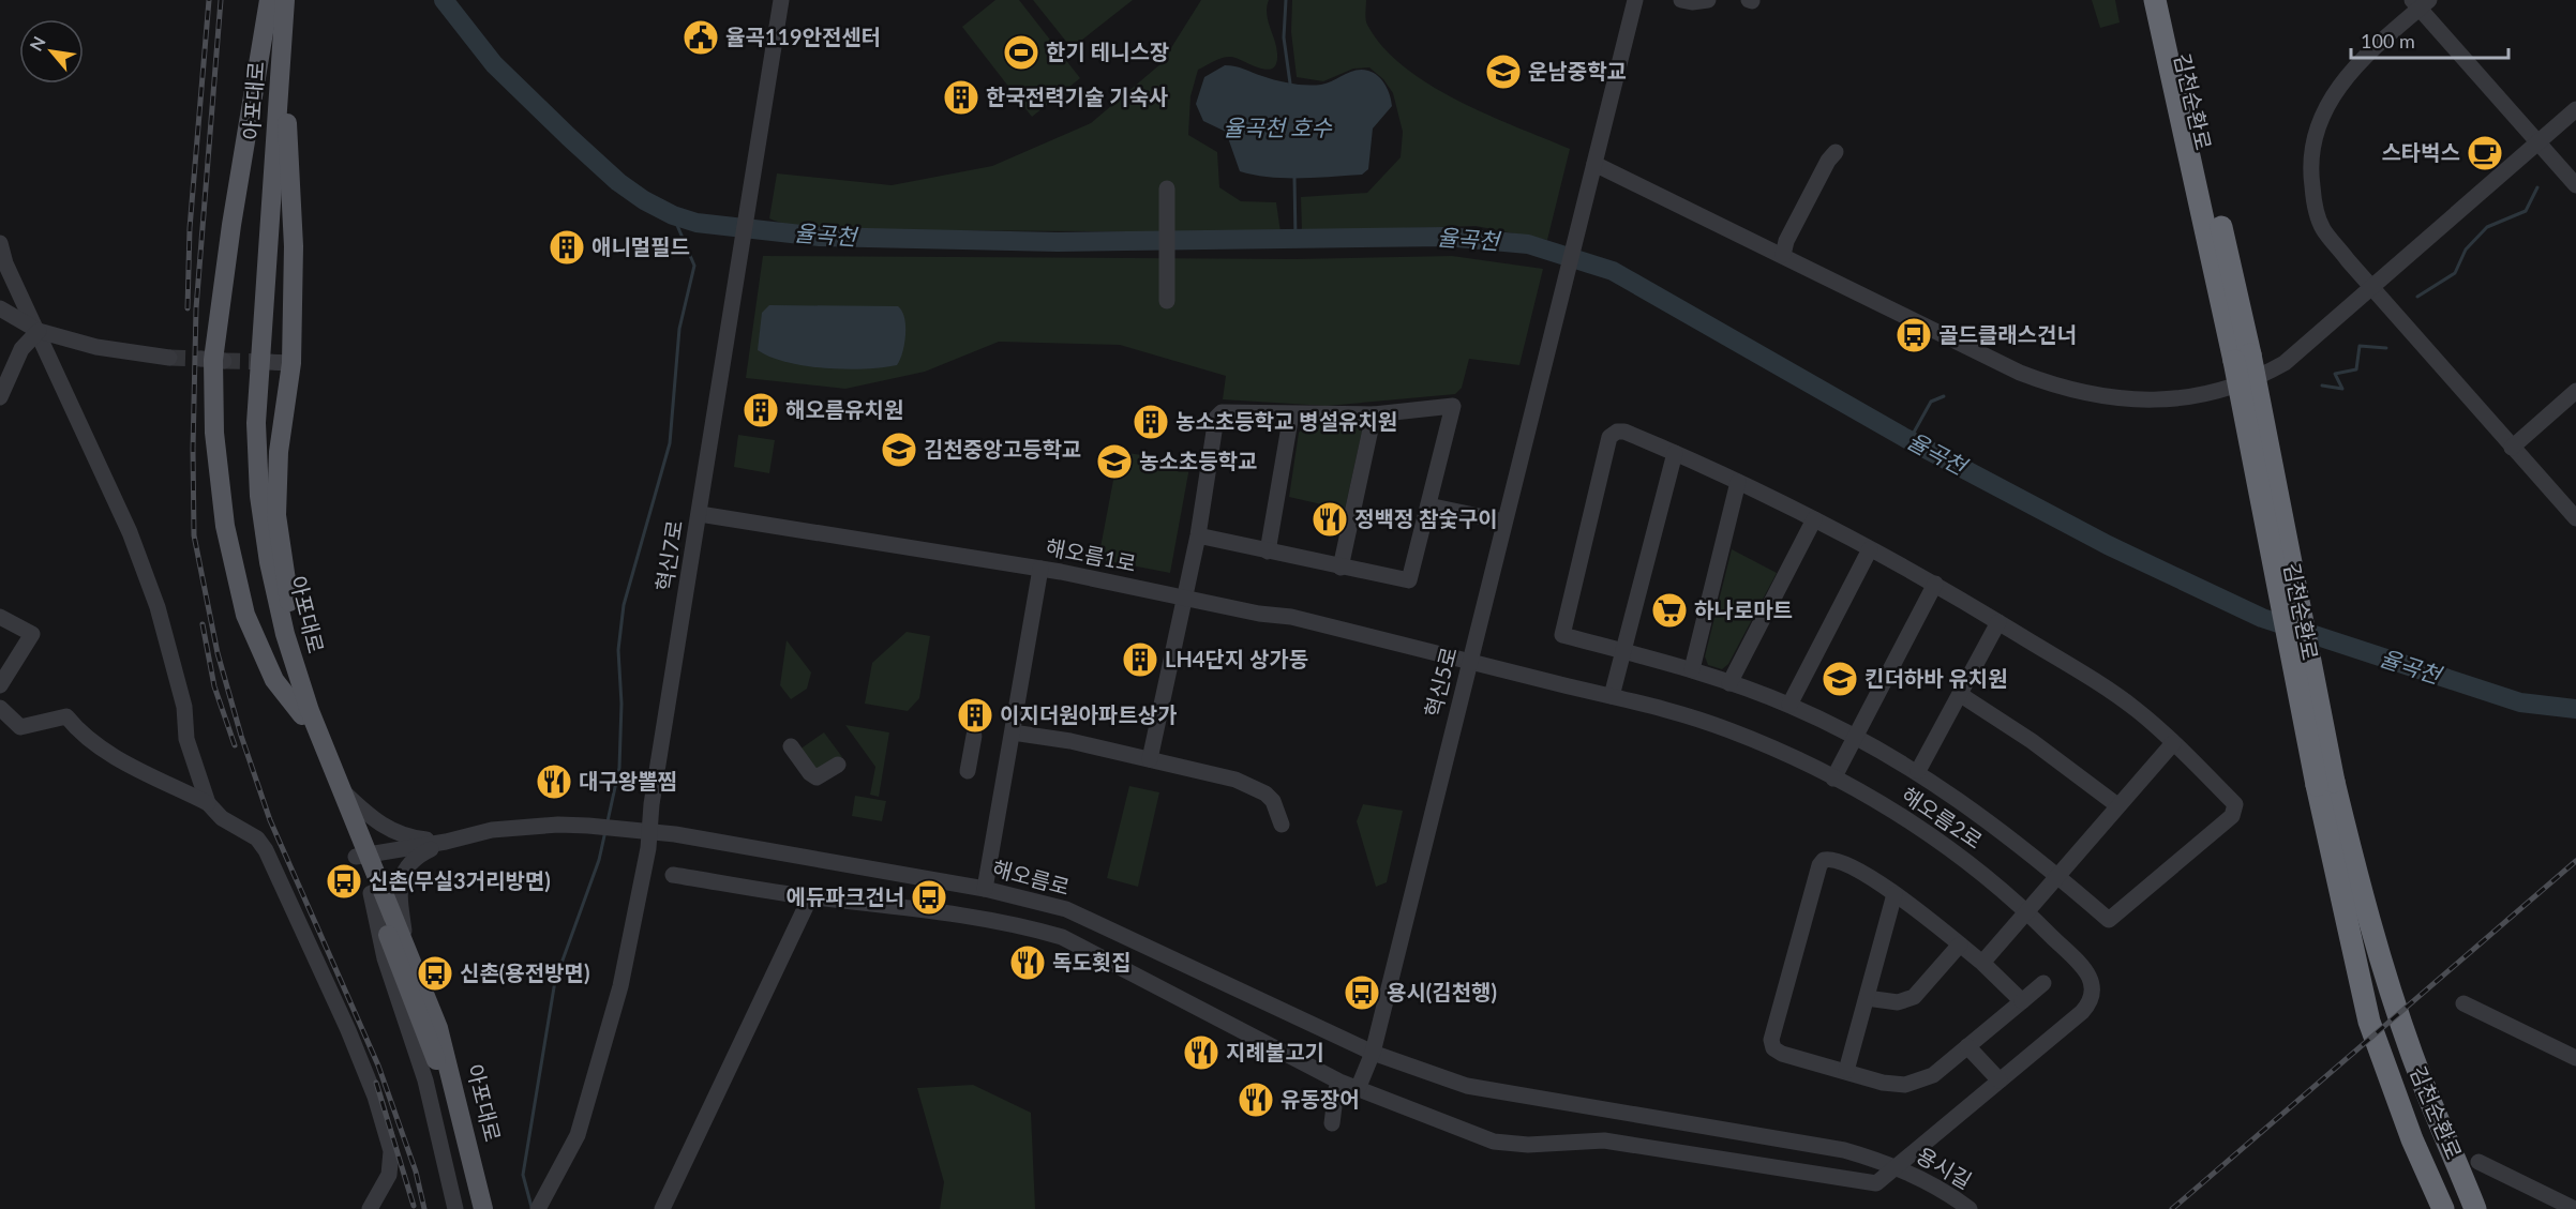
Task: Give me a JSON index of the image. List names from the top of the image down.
{
  "streets": {
    "highway": ["김천순환로"],
    "main road": ["아포대로"],
    "street": [
      "혁신7로",
      "해오름1로",
      "혁신5로",
      "해오름2로",
      "해오름로",
      "용시길"
    ]
  },
  "crossings": [
    ["혁신7로", "해오름1로"],
    ["혁신7로", "해오름로"],
    ["해오름1로", "혁신5로"],
    ["해오름1로", "해오름2로"],
    ["혁신5로", "해오름2로"],
    ["혁신5로", "해오름로"],
    ["해오름2로", "해오름로"],
    ["해오름2로", "용시길"],
    ["해오름로", "용시길"]
  ],
  "water": ["율곡천 호수", "율곡천"],
  "places": {
    "public building": ["율곡119안전센터"],
    "sports": ["한기 테니스장"],
    "school or university": [
      "운남중학교",
      "김천중앙고등학교",
      "농소초등학교",
      "킨더하바 유치원"
    ],
    "building": [
      "한국전력기술 기숙사",
      "애니멀필드",
      "해오름유치원",
      "농소초등학교 병설유치원",
      "LH4단지 상가동",
      "이지더원아파트상가"
    ],
    "cafe": ["스타벅스"],
    "bus stop": [
      "골드클래스건너",
      "신촌(무실3거리방면)",
      "에듀파크건너",
      "신촌(용전방면)",
      "용시(김천행)"
    ],
    "restaurant": [
      "정백정 참숯구이",
      "대구왕뽈찜",
      "독도횟집",
      "지례불고기",
      "유동장어"
    ],
    "supermarket": ["하나로마트"]
  },
  "scale_bar": "100 m",
  "north": "top left"
}
